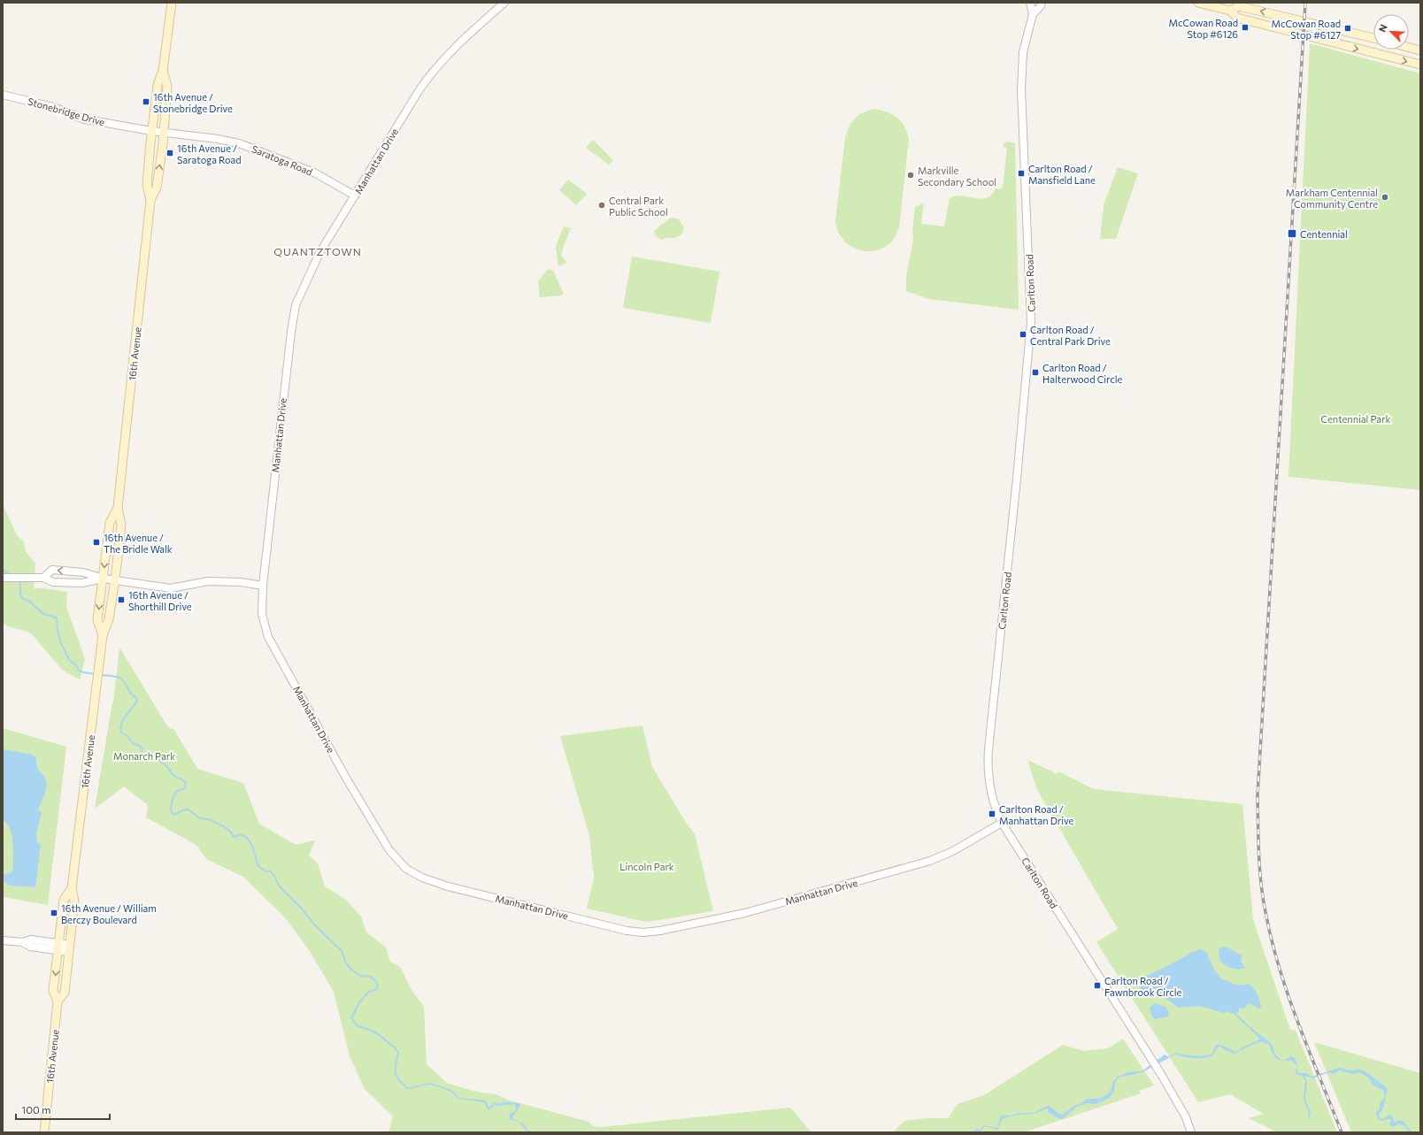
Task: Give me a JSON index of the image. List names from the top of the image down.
{
  "streets": {
    "main road": ["16th Avenue"],
    "street": [
      "Stonebridge Drive",
      "Saratoga Road",
      "Manhattan Drive",
      "Carlton Road"
    ]
  },
  "crossings": [
    ["Stonebridge Drive", "Saratoga Road"],
    ["Stonebridge Drive", "16th Avenue"],
    ["Saratoga Road", "Manhattan Drive"],
    ["Saratoga Road", "16th Avenue"],
    ["Manhattan Drive", "Carlton Road"]
  ],
  "districts": ["QUANTZTOWN"],
  "parks": ["Centennial Park", "Monarch Park", "Lincoln Park"],
  "places": {
    "transit": [
      "McCowan Road Stop #6126",
      "McCowan Road Stop #6127",
      "16th Avenue / Stonebridge Drive",
      "16th Avenue / Saratoga Road",
      "Carlton Road / Mansfield Lane",
      "Centennial",
      "Carlton Road / Central Park Drive",
      "Carlton Road / Halterwood Circle",
      "16th Avenue / The Bridle Walk",
      "16th Avenue / Shorthill Drive",
      "Carlton Road / Manhattan Drive",
      "16th Avenue / William Berczy Boulevard",
      "Carlton Road / Fawnbrook Circle"
    ],
    "other": ["Markville Secondary School", "Markham Centennial Community Centre", "Central Park Public School"]
  },
  "scale_bar": "100 m",
  "north": "top left"
}
